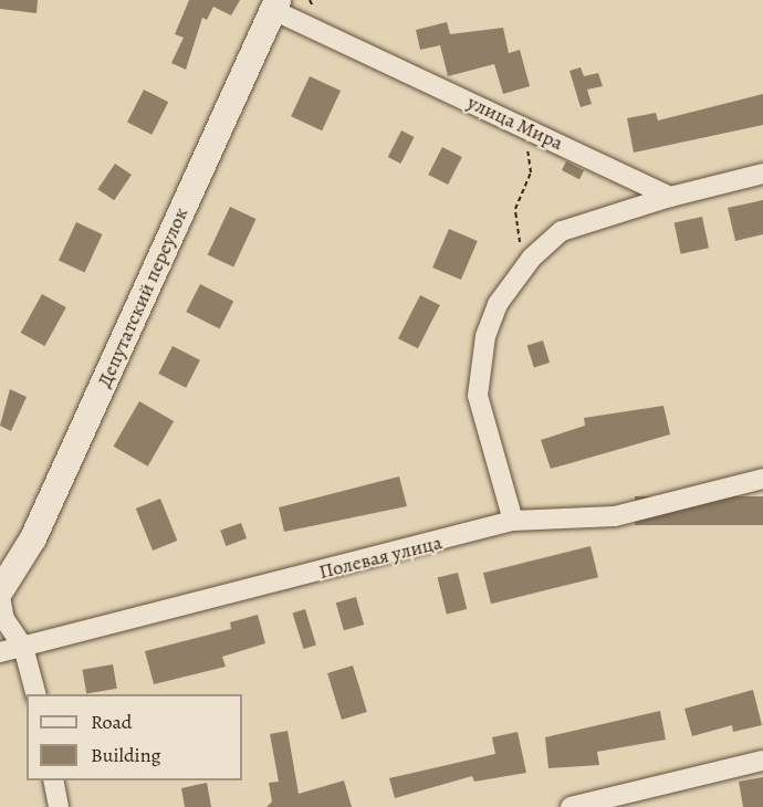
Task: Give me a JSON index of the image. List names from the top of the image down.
{
  "streets": {
    "street": ["улица Мира", "Депутатский переулок", "Полевая улица"]
  },
  "crossings": [
    ["улица Мира", "Депутатский переулок"]
  ],
  "legend": ["Road", "Building"]
}
